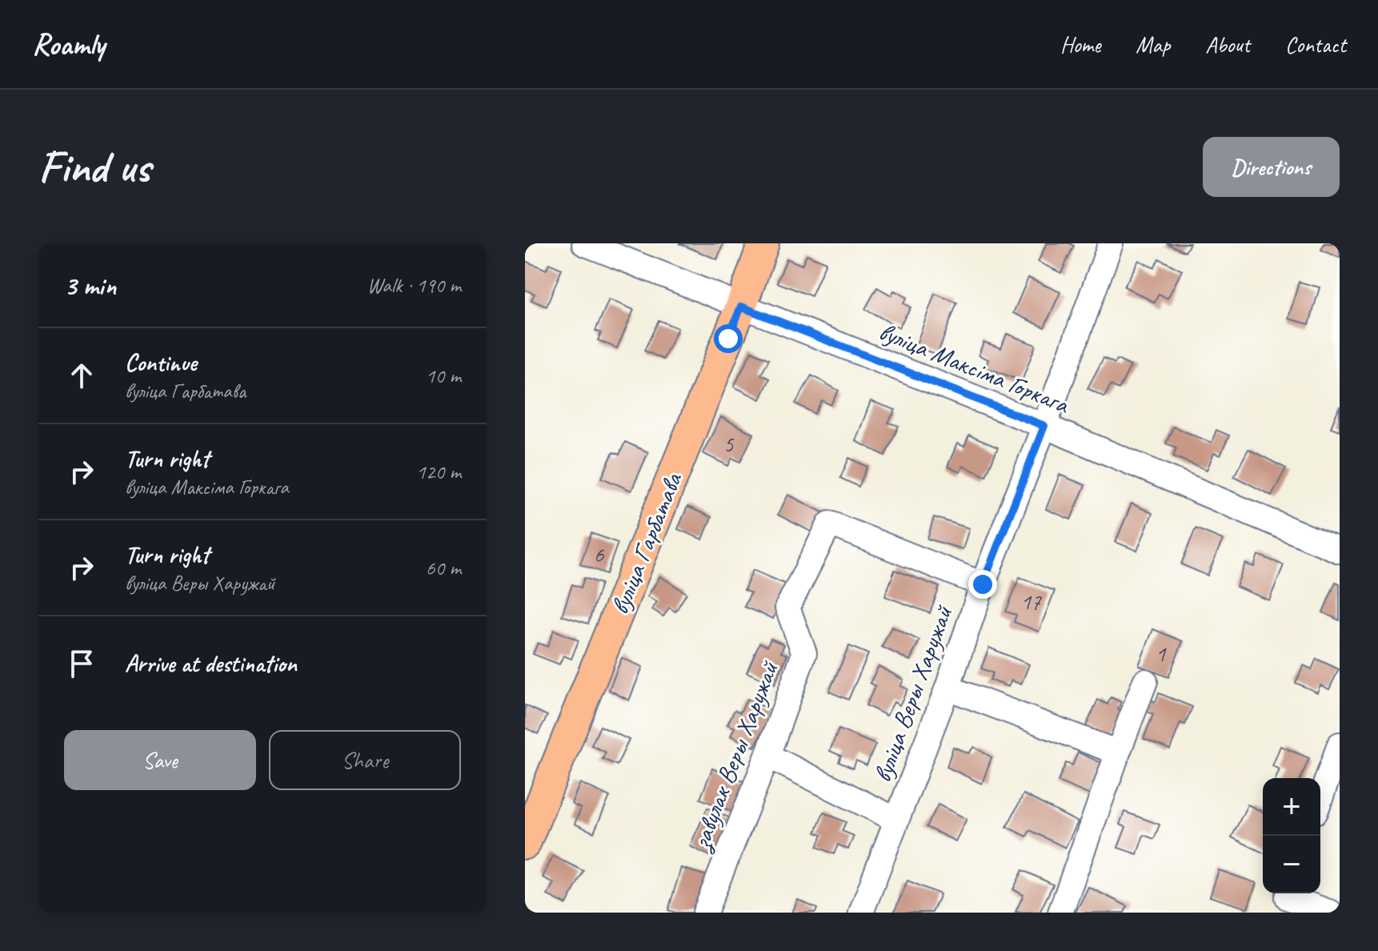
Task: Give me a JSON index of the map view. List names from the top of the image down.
{
  "streets": {
    "main road": ["вуліца Гарбатава"],
    "street": ["вуліца Максіма Горкага", "вуліца Веры Харужай", "завулак Веры Харужай"]
  },
  "crossings": [
    ["вуліца Максіма Горкага", "вуліца Гарбатава"],
    ["вуліца Максіма Горкага", "вуліца Веры Харужай"],
    ["вуліца Веры Харужай", "завулак Веры Харужай"]
  ],
  "house_numbers": [
    "5",
    "6",
    "17",
    "1"
  ],
  "page": {
    "header": "Roamly",
    "nav": [
      "Home",
      "Map",
      "About",
      "Contact"
    ],
    "buttons": [
      "Directions",
      ["Save", "Share"]
    ],
    "title": "Find us",
    "heading": ["3 min", "Walk · 190 m"],
    "list": [
      ["Continue", "вуліца Гарбатава", "10 m"],
      ["Turn right", "вуліца Максіма Горкага", "120 m"],
      ["Turn right", "вуліца Веры Харужай", "60 m"],
      "Arrive at destination"
    ],
    "map_buttons": ["+", "−"]
  }
}
